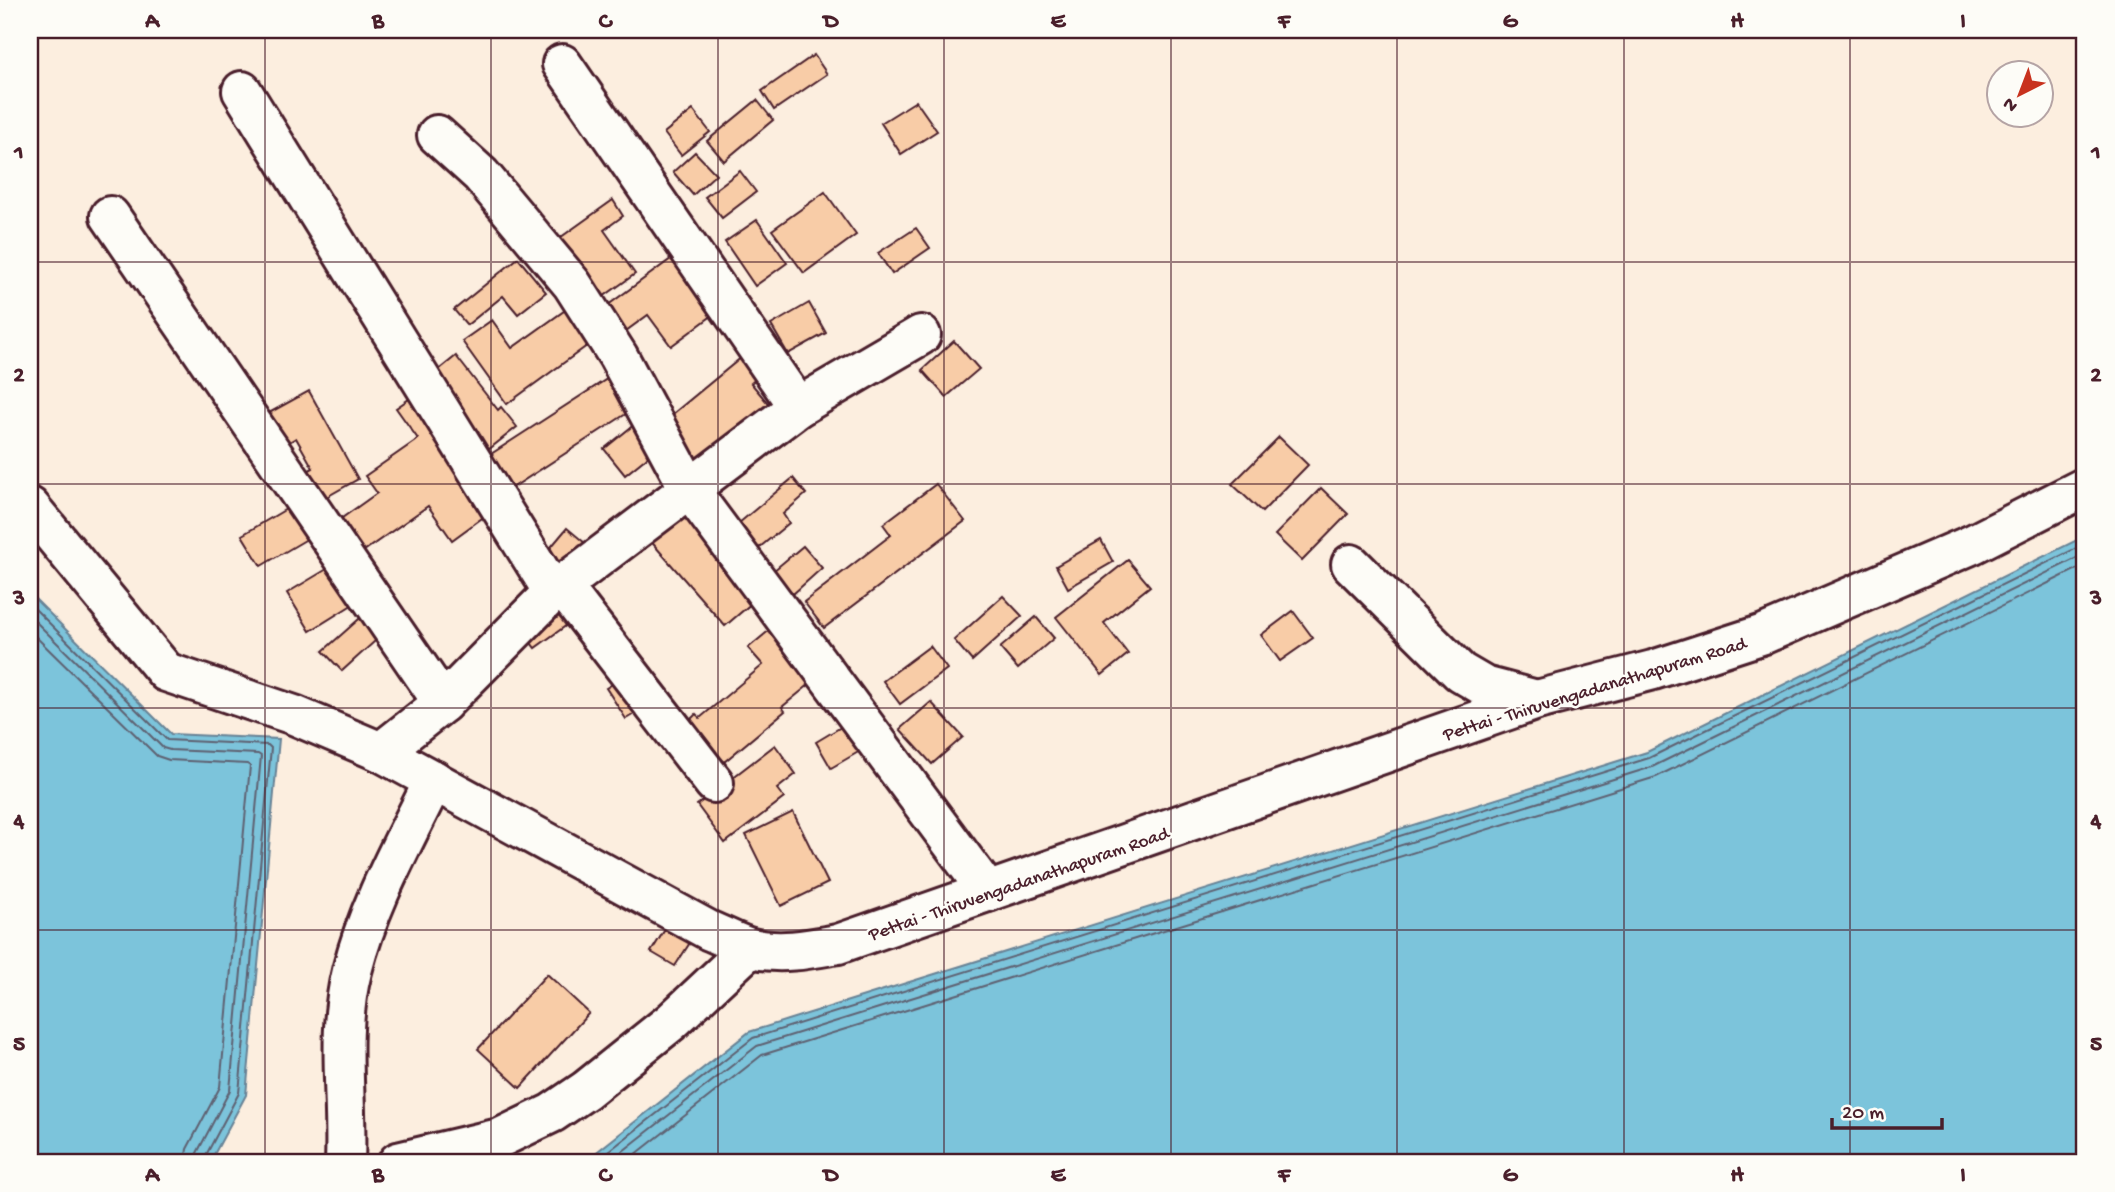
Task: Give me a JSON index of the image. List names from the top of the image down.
{
  "streets": {
    "street": ["Pettai - Thiruvengadanathapuram Road"]
  },
  "scale_bar": "20 m",
  "north": "bottom left",
  "grid": {
    "columns": [
      "A",
      "B",
      "C",
      "D",
      "E",
      "F",
      "G",
      "H",
      "I"
    ],
    "rows": [
      "1",
      "2",
      "3",
      "4",
      "5"
    ]
  }
}
